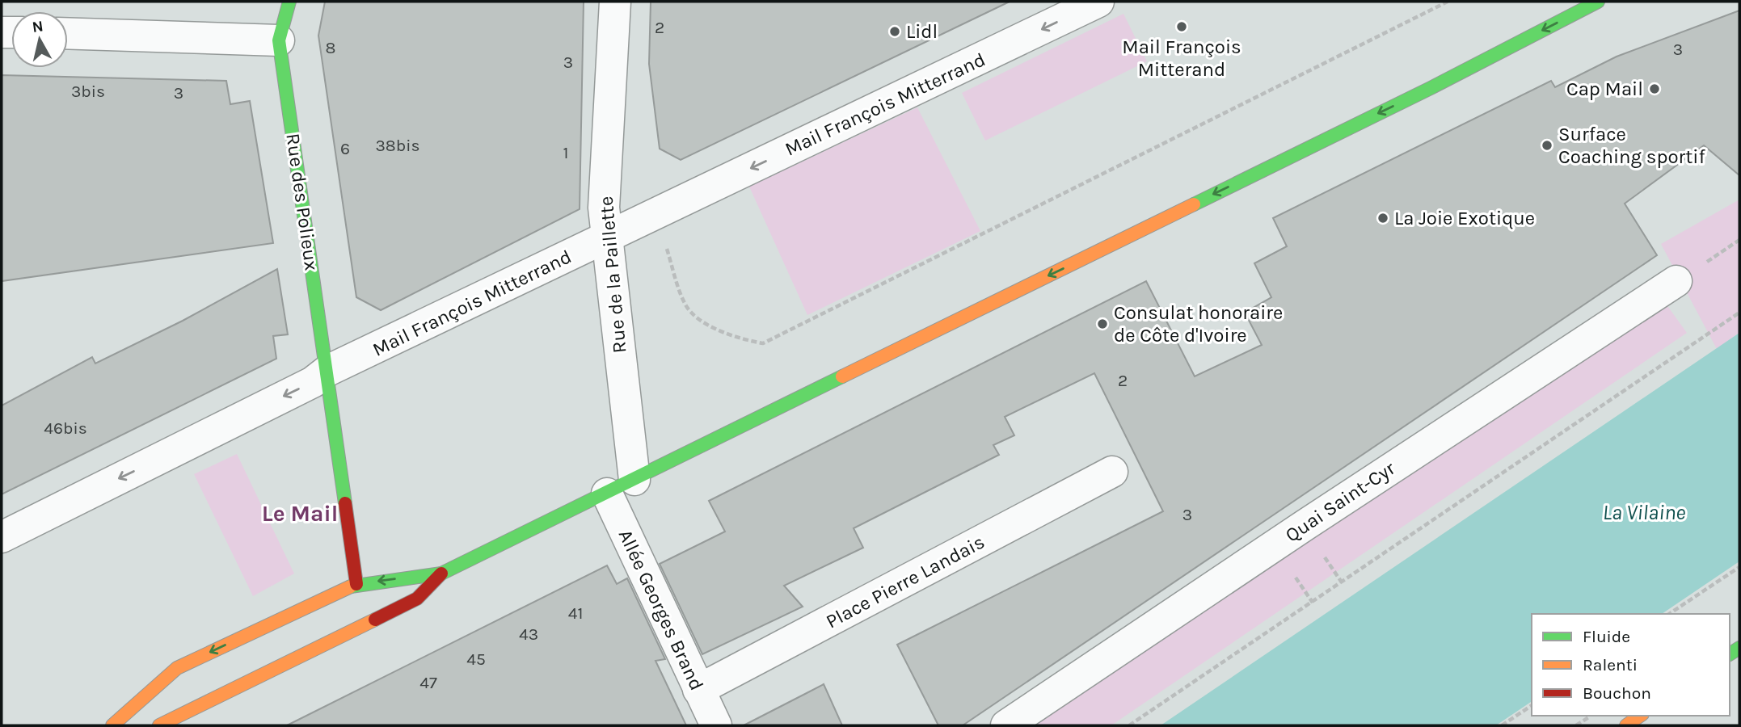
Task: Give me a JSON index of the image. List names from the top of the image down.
{
  "streets": {
    "main road": ["Rue des Polieux"],
    "street": [
      "Mail François Mitterrand",
      "Rue de la Paillette",
      "Quai Saint-Cyr",
      "Place Pierre Landais",
      "Allée Georges Brand"
    ]
  },
  "crossings": [
    ["Mail François Mitterrand", "Rue des Polieux"],
    ["Mail François Mitterrand", "Rue de la Paillette"],
    ["Place Pierre Landais", "Allée Georges Brand"]
  ],
  "one_way": ["Mail François Mitterrand"],
  "districts": ["Le Mail"],
  "water": ["La Vilaine"],
  "places": [
    "Mail François Mitterand",
    "Lidl",
    "Cap Mail",
    "Surface Coaching sportif",
    "La Joie Exotique",
    "Consulat honoraire de Côte d'Ivoire"
  ],
  "house_numbers": [
    "2",
    "8",
    "3",
    "3",
    "3bis",
    "3",
    "38bis",
    "6",
    "1",
    "2",
    "46bis",
    "3",
    "41",
    "43",
    "45",
    "47"
  ],
  "legend": ["Fluide", "Ralenti", "Bouchon"],
  "north": "top"
}
